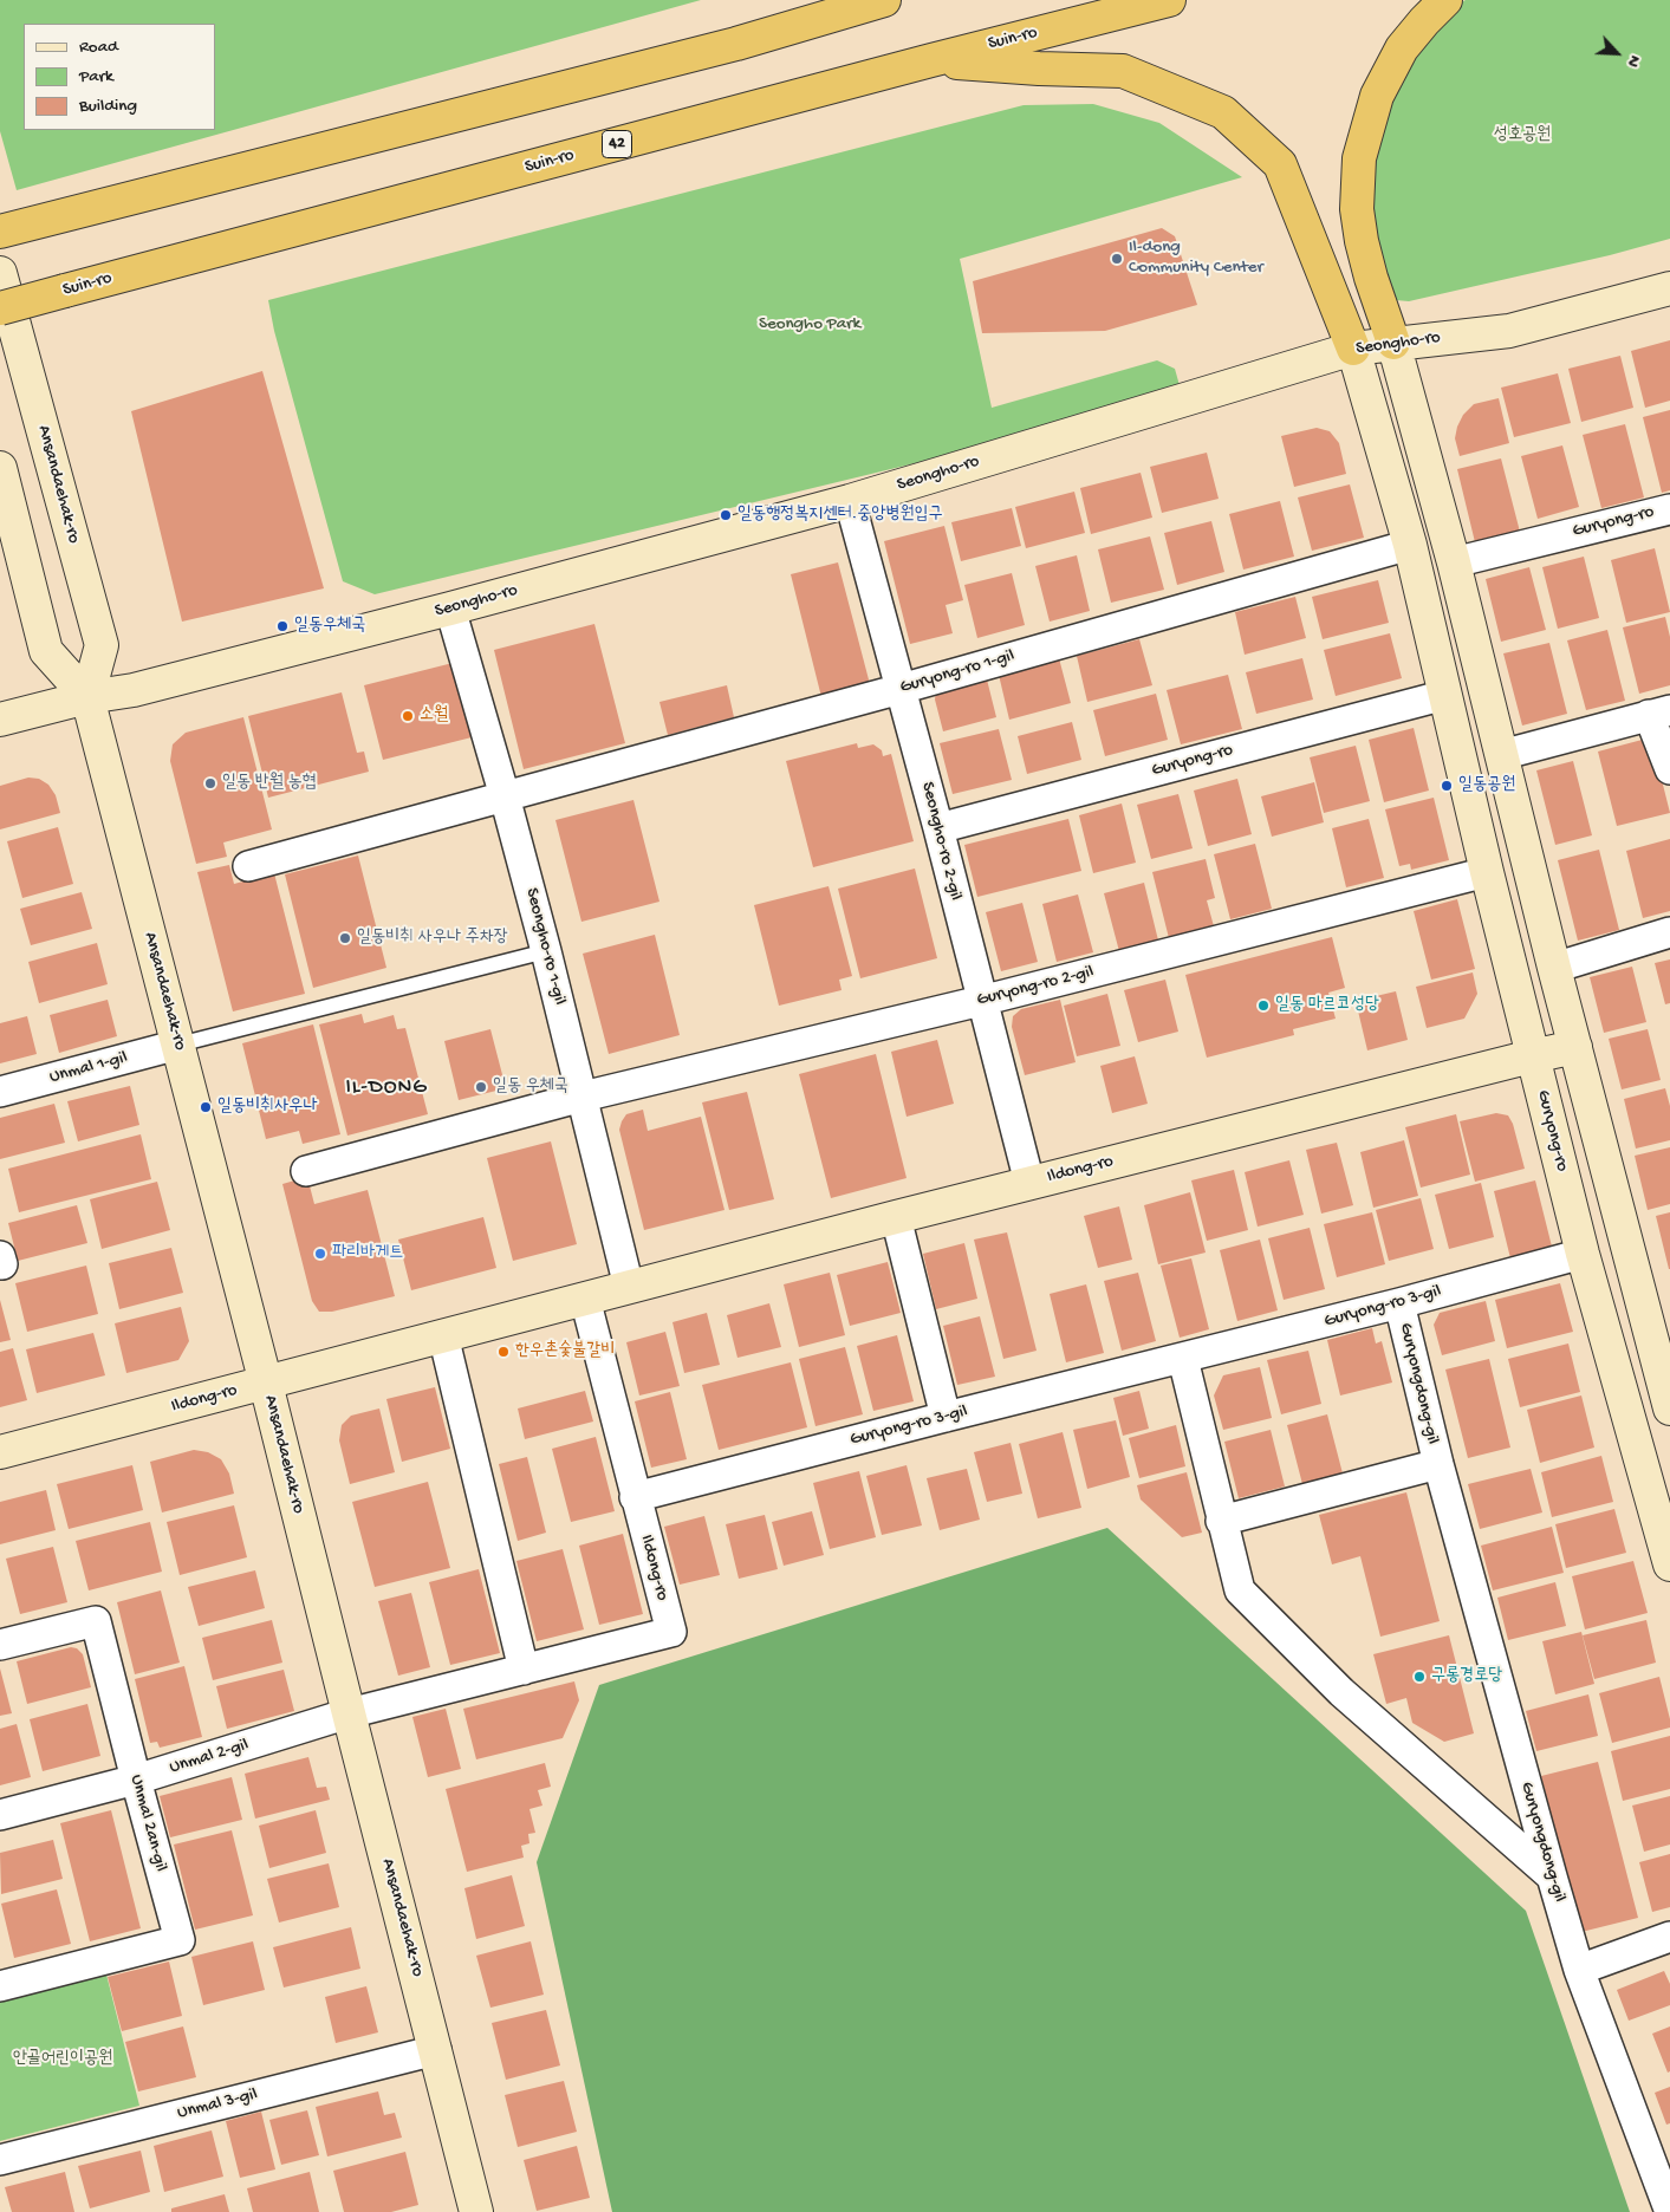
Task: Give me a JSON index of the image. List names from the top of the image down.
{
  "streets": {
    "highway": ["Suin-ro", "42"],
    "street": [
      "Seongho-ro",
      "Ansandaehak-ro",
      "Guryong-ro",
      "Guryong-ro 1-gil",
      "Seongho-ro 2-gil",
      "Seongho-ro 1-gil",
      "Guryong-ro 2-gil",
      "Unmal 1-gil",
      "Ildong-ro",
      "Guryong-ro 3-gil",
      "Guryongdong-gil",
      "Unmal 2-gil",
      "Unmal 2an-gil",
      "Unmal 3-gil"
    ]
  },
  "crossings": [
    ["Seongho-ro", "Ansandaehak-ro"],
    ["Seongho-ro", "Guryong-ro"],
    ["Seongho-ro", "Seongho-ro 2-gil"],
    ["Seongho-ro", "Seongho-ro 1-gil"],
    ["Ansandaehak-ro", "Unmal 1-gil"],
    ["Ansandaehak-ro", "Ildong-ro"],
    ["Ansandaehak-ro", "Unmal 2-gil"],
    ["Ansandaehak-ro", "Unmal 3-gil"],
    ["Guryong-ro", "Guryong-ro 1-gil"],
    ["Guryong-ro", "Seongho-ro 2-gil"],
    ["Guryong-ro", "Guryong-ro 2-gil"],
    ["Guryong-ro", "Ildong-ro"],
    ["Guryong-ro", "Guryong-ro 3-gil"],
    ["Guryong-ro 1-gil", "Seongho-ro 2-gil"],
    ["Guryong-ro 1-gil", "Seongho-ro 1-gil"],
    ["Seongho-ro 2-gil", "Guryong-ro 2-gil"],
    ["Seongho-ro 2-gil", "Ildong-ro"],
    ["Seongho-ro 1-gil", "Guryong-ro 2-gil"],
    ["Seongho-ro 1-gil", "Ildong-ro"],
    ["Ildong-ro", "Guryong-ro 3-gil"],
    ["Ildong-ro", "Unmal 2-gil"],
    ["Guryong-ro 3-gil", "Guryongdong-gil"],
    ["Unmal 2-gil", "Unmal 2an-gil"]
  ],
  "districts": ["IL-DONG"],
  "parks": ["성호공원", "Seongho Park", "안골어린이공원"],
  "places": [
    "Il-dong Community Center",
    "일동행정복지센터.중앙병원입구",
    "일동우체국",
    "소월",
    "일동 반월 농협",
    "일동공원",
    "일동비취 사우나 주차장",
    "일동 마르코성당",
    "일동 우체국",
    "일동비취사우나",
    "파리바게트",
    "한우촌숯불갈비",
    "구롱경로당"
  ],
  "legend": ["Road", "Park", "Building"],
  "north": "bottom right"
}
